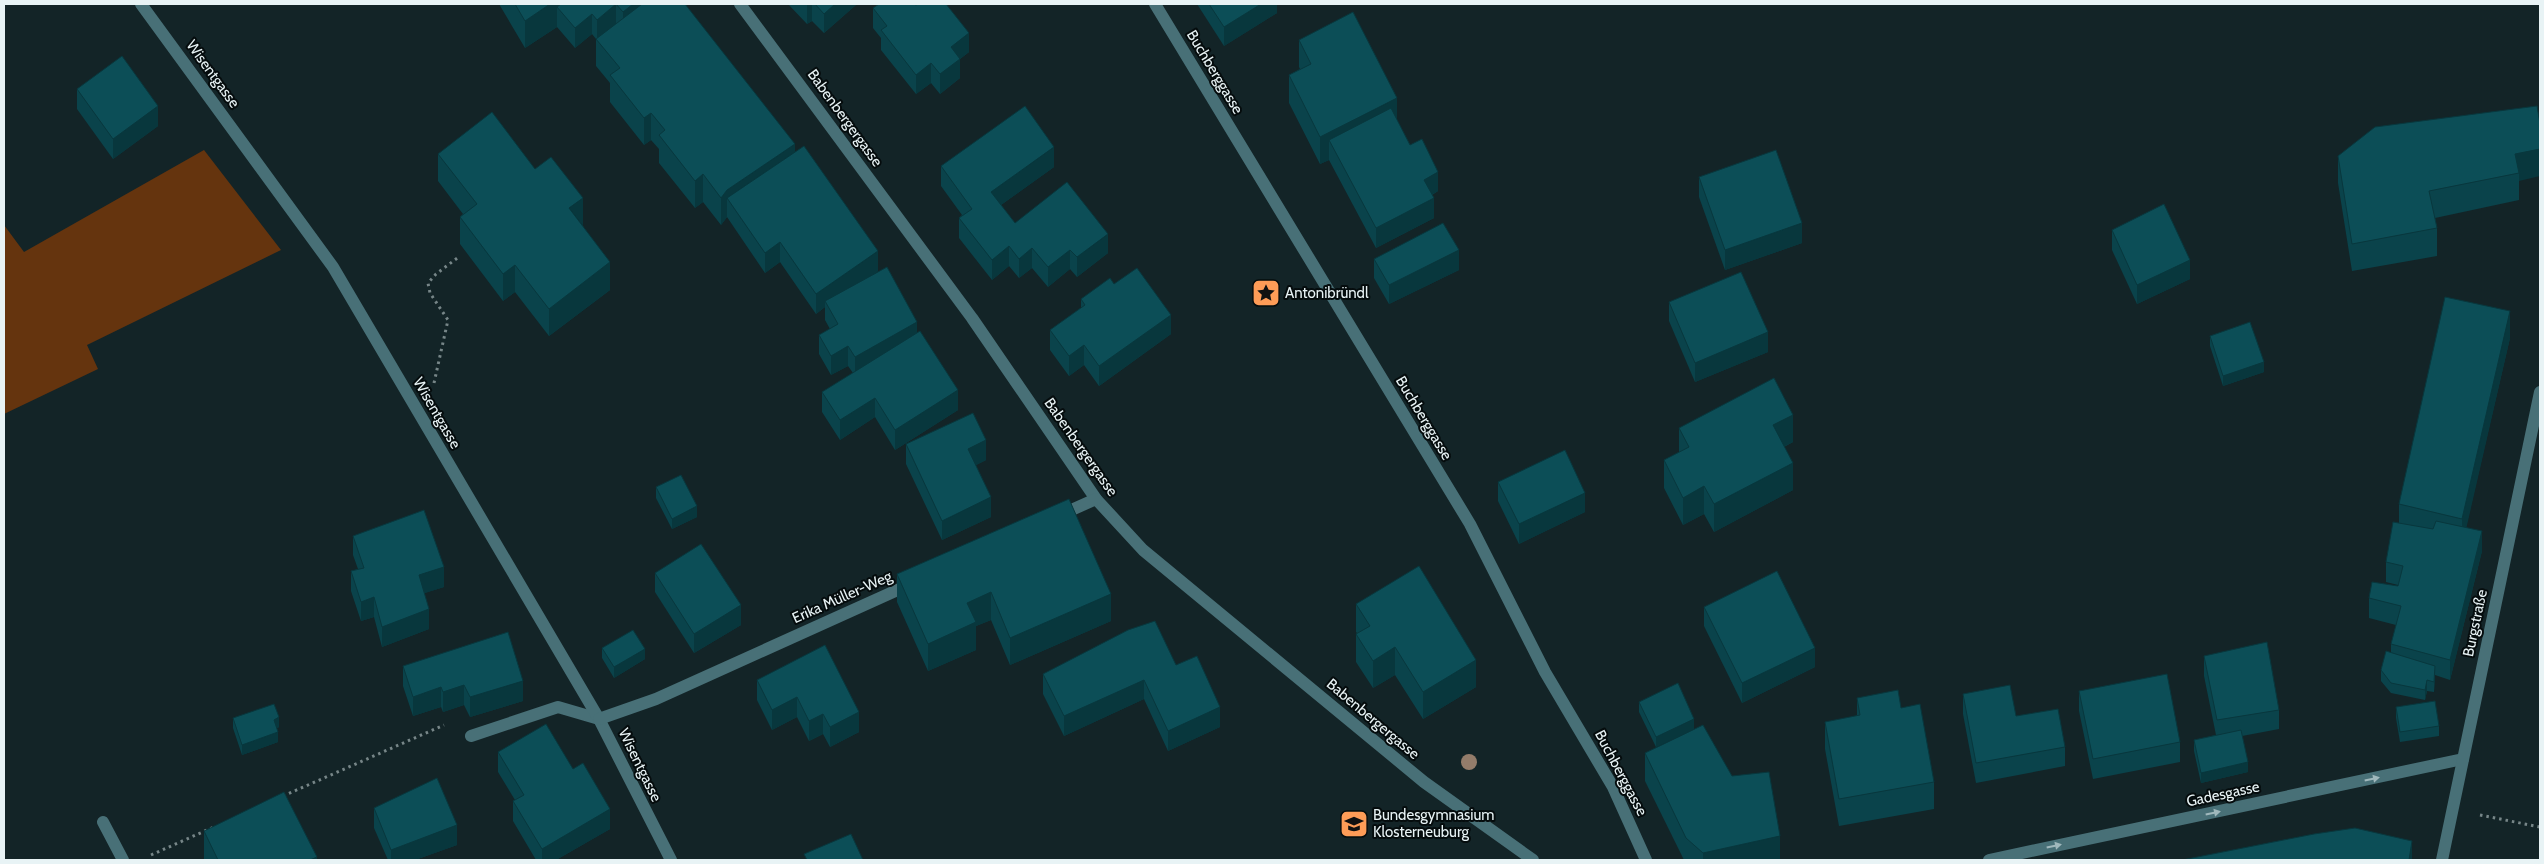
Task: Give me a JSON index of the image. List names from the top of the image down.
{
  "streets": {
    "street": [
      "Buchberggasse",
      "Wisentgasse",
      "Babenbergergasse",
      "Erika Müller-Weg",
      "Burgstraße",
      "Gadesgasse"
    ]
  },
  "crossings": [
    ["Wisentgasse", "Erika Müller-Weg"],
    ["Burgstraße", "Gadesgasse"]
  ],
  "one_way": ["Gadesgasse"],
  "places": {
    "place": ["Antonibründl"],
    "school or university": ["Bundesgymnasium Klosterneuburg"]
  }
}
